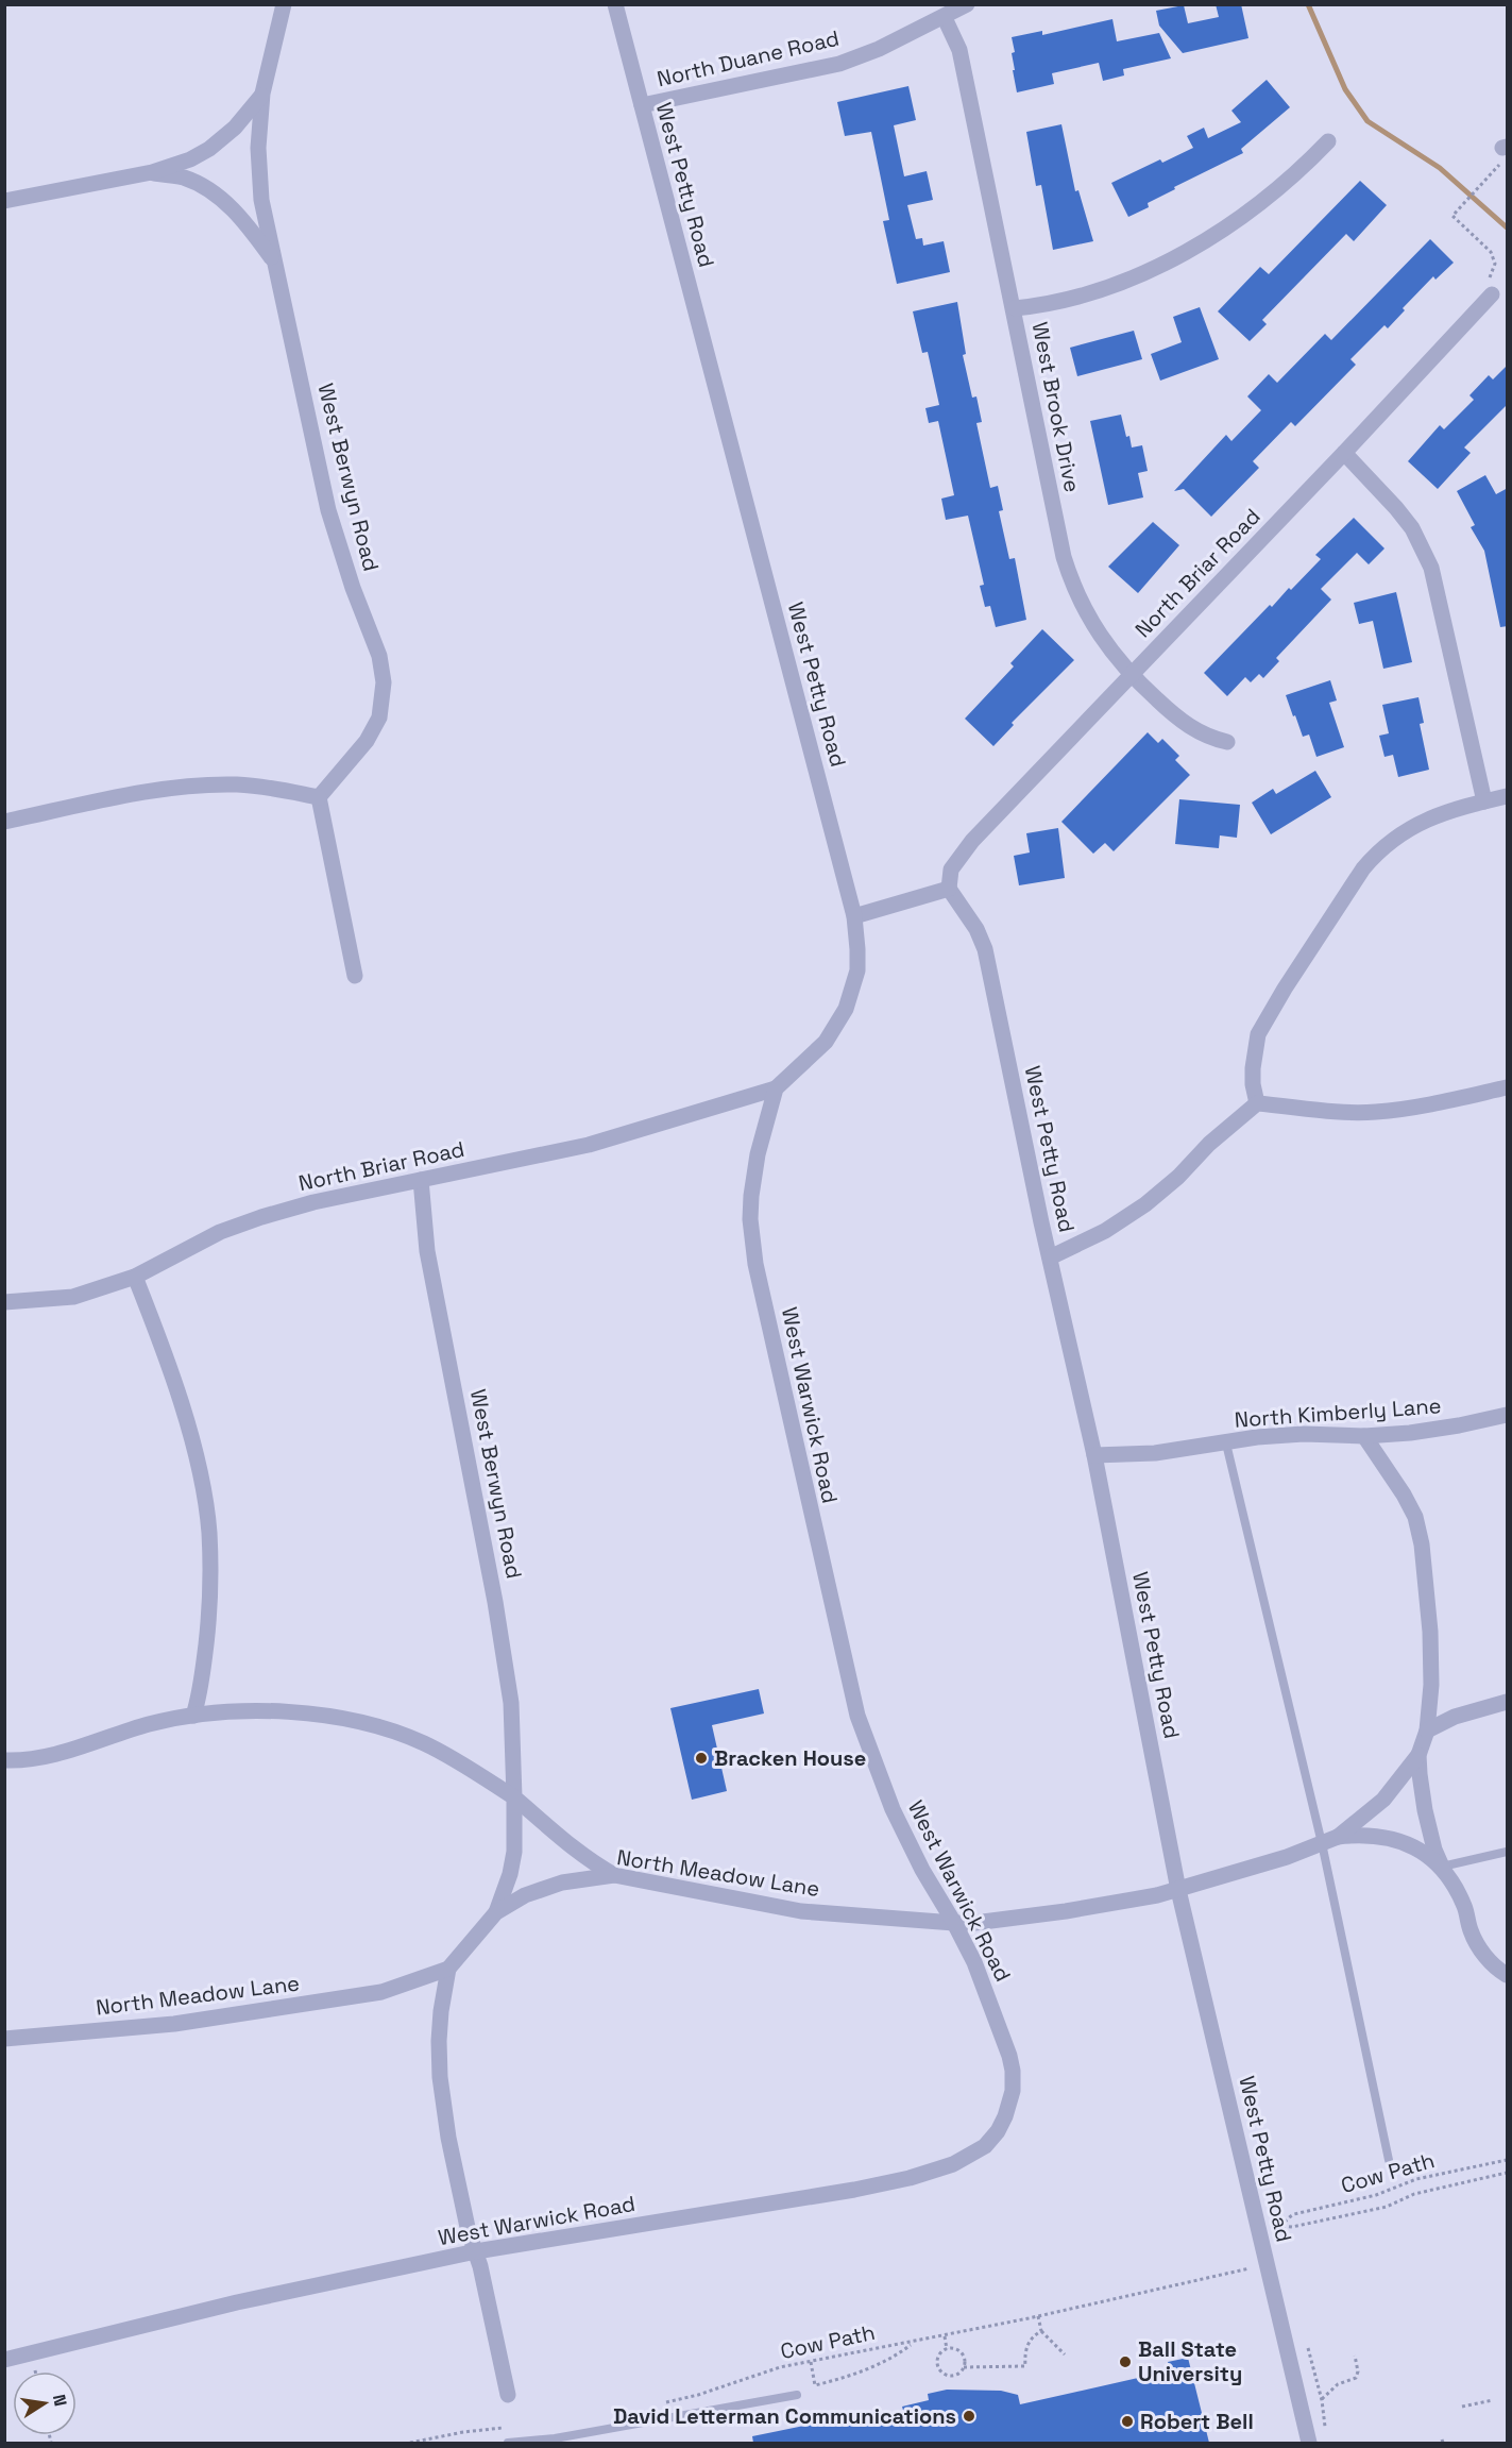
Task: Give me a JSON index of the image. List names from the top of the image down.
{
  "streets": {
    "street": [
      "North Duane Road",
      "West Petty Road",
      "West Brook Drive",
      "West Berwyn Road",
      "North Briar Road",
      "West Warwick Road",
      "North Kimberly Lane",
      "North Meadow Lane"
    ],
    "path": ["Cow Path"]
  },
  "crossings": [
    ["North Duane Road", "West Petty Road"],
    ["North Duane Road", "West Brook Drive"],
    ["West Petty Road", "North Briar Road"],
    ["West Petty Road", "North Kimberly Lane"],
    ["West Petty Road", "North Meadow Lane"],
    ["West Brook Drive", "North Briar Road"],
    ["West Berwyn Road", "North Briar Road"],
    ["West Berwyn Road", "North Meadow Lane"],
    ["North Briar Road", "West Warwick Road"],
    ["West Warwick Road", "North Meadow Lane"]
  ],
  "places": [
    "Bracken House",
    "Ball State University",
    "David Letterman Communications",
    "Robert Bell"
  ],
  "north": "right"
}
